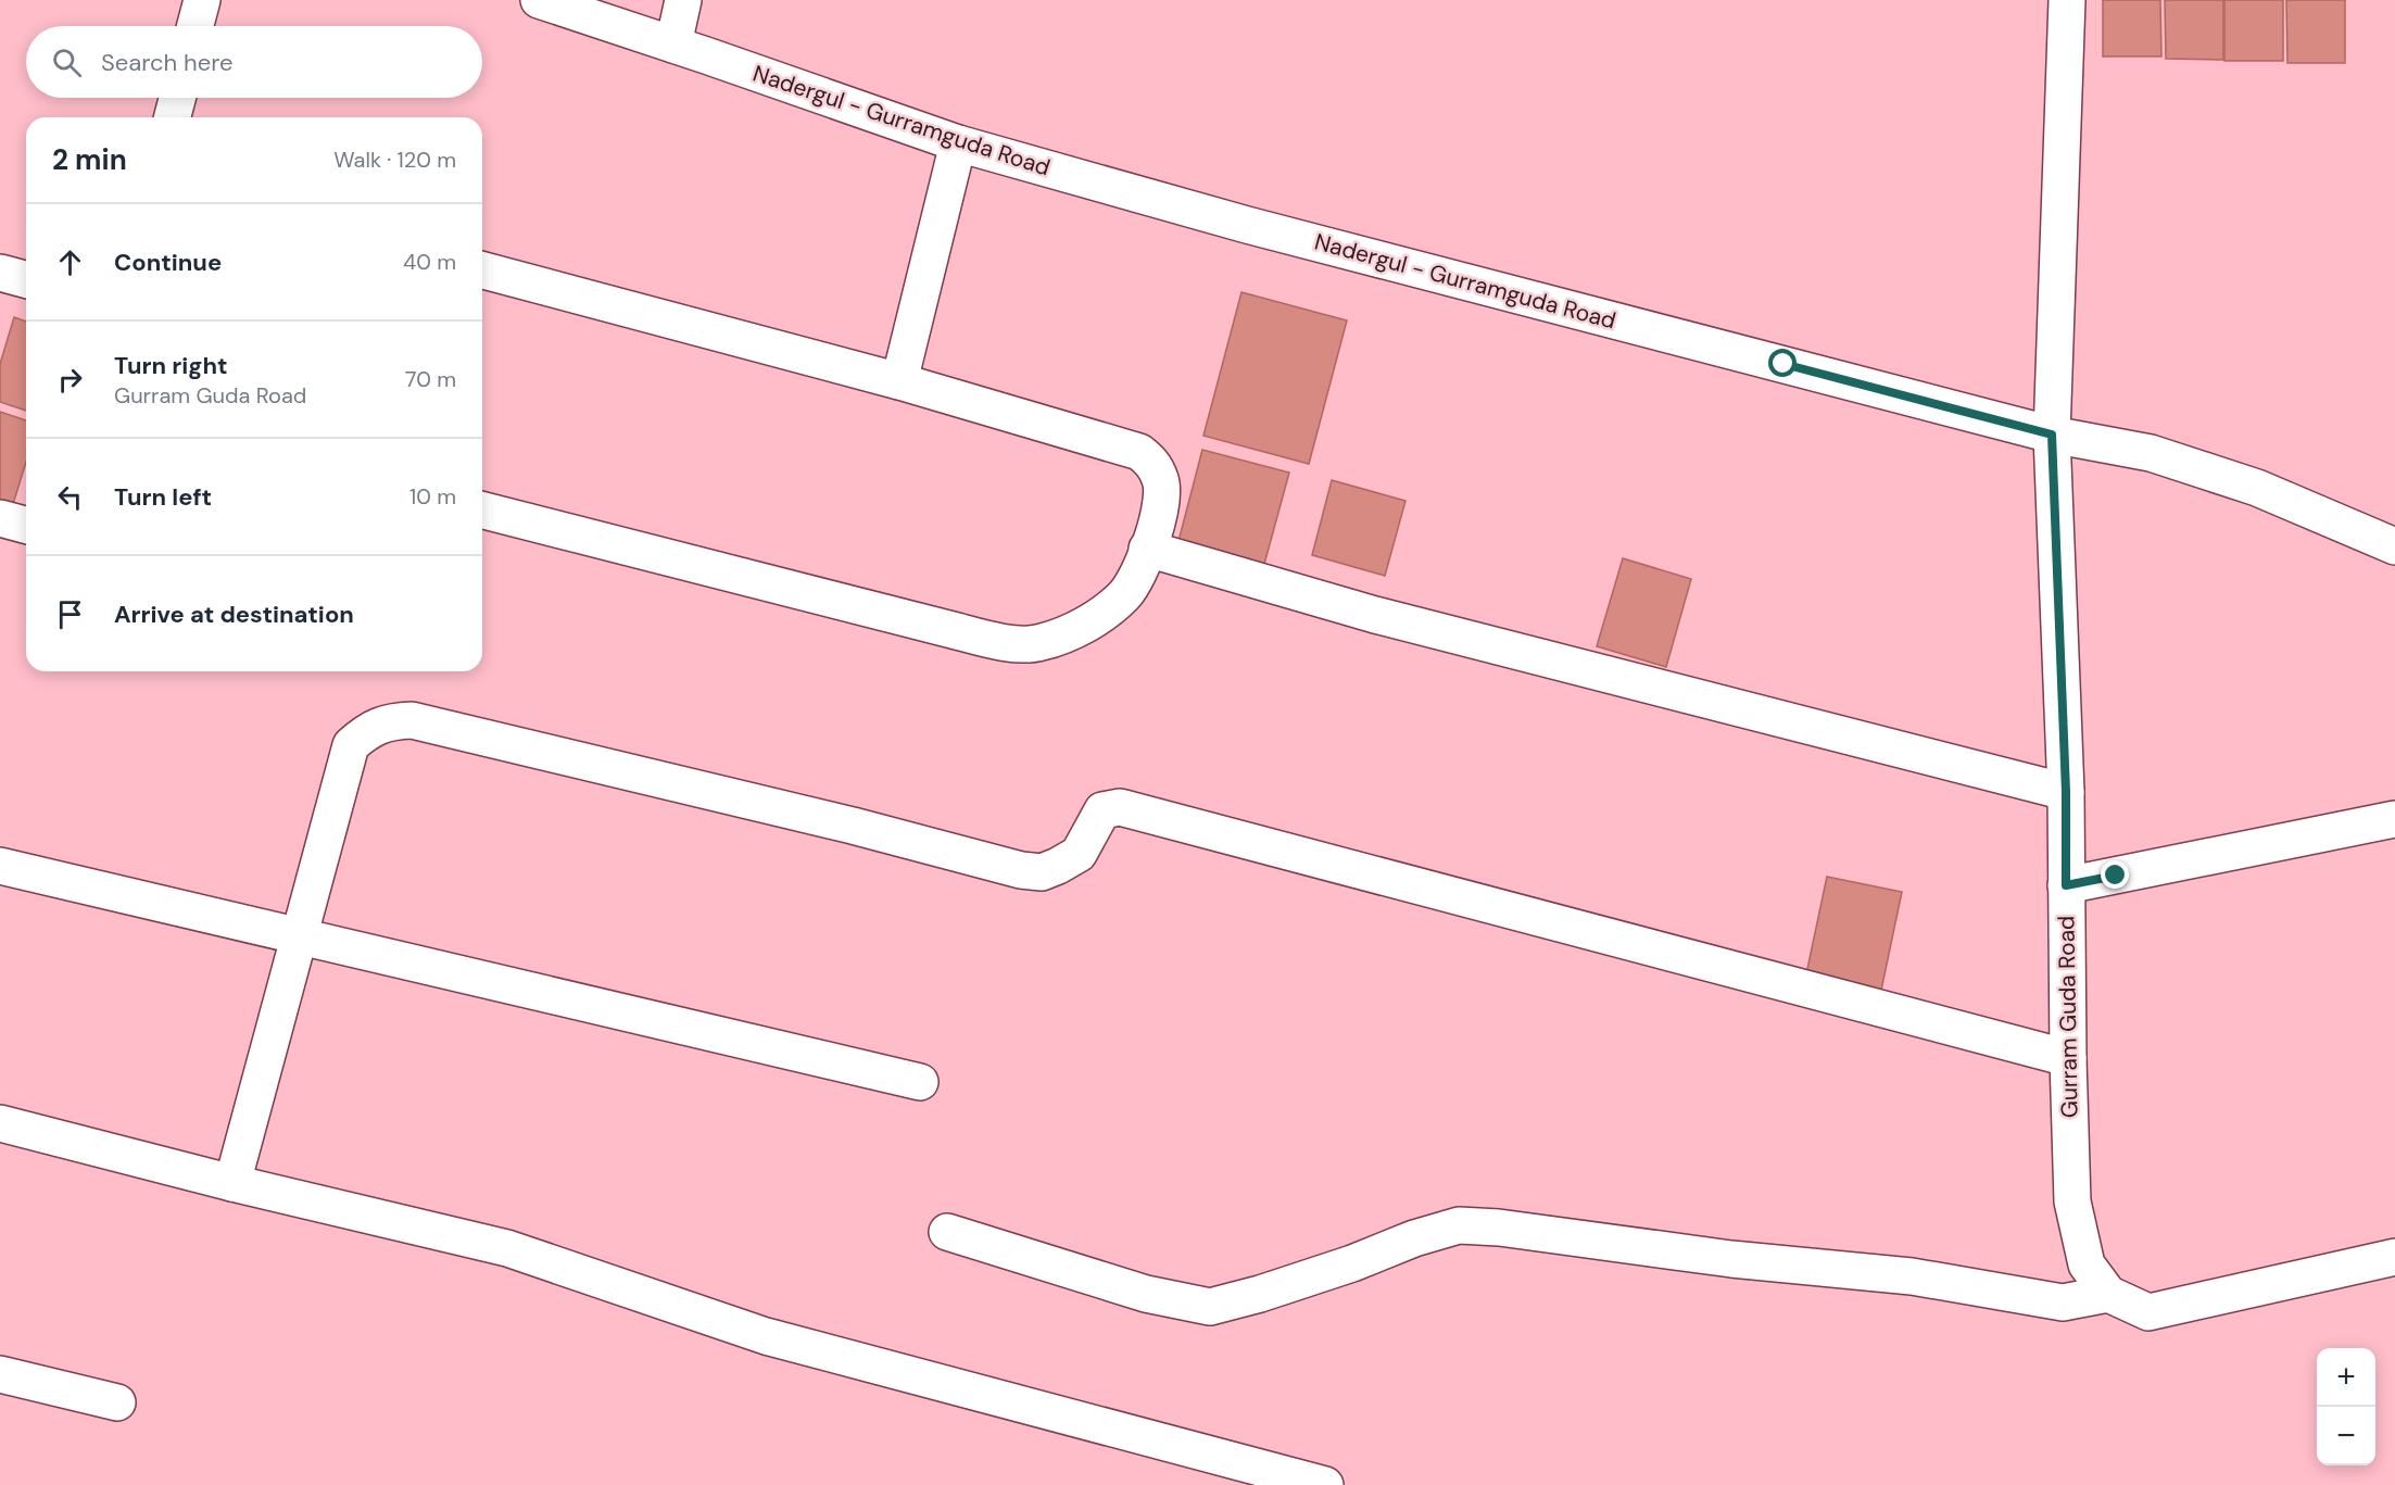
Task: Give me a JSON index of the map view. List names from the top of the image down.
{
  "streets": {
    "street": ["Nadergul - Gurramguda Road", "Gurram Guda Road"]
  },
  "crossings": [
    ["Nadergul - Gurramguda Road", "Gurram Guda Road"]
  ],
  "page": {
    "search": "Search here",
    "heading": ["2 min", "Walk · 120 m"],
    "list": [
      ["Continue", "40 m"],
      ["Turn right", "Gurram Guda Road", "70 m"],
      ["Turn left", "10 m"],
      "Arrive at destination"
    ],
    "map_buttons": ["+", "−"]
  }
}
